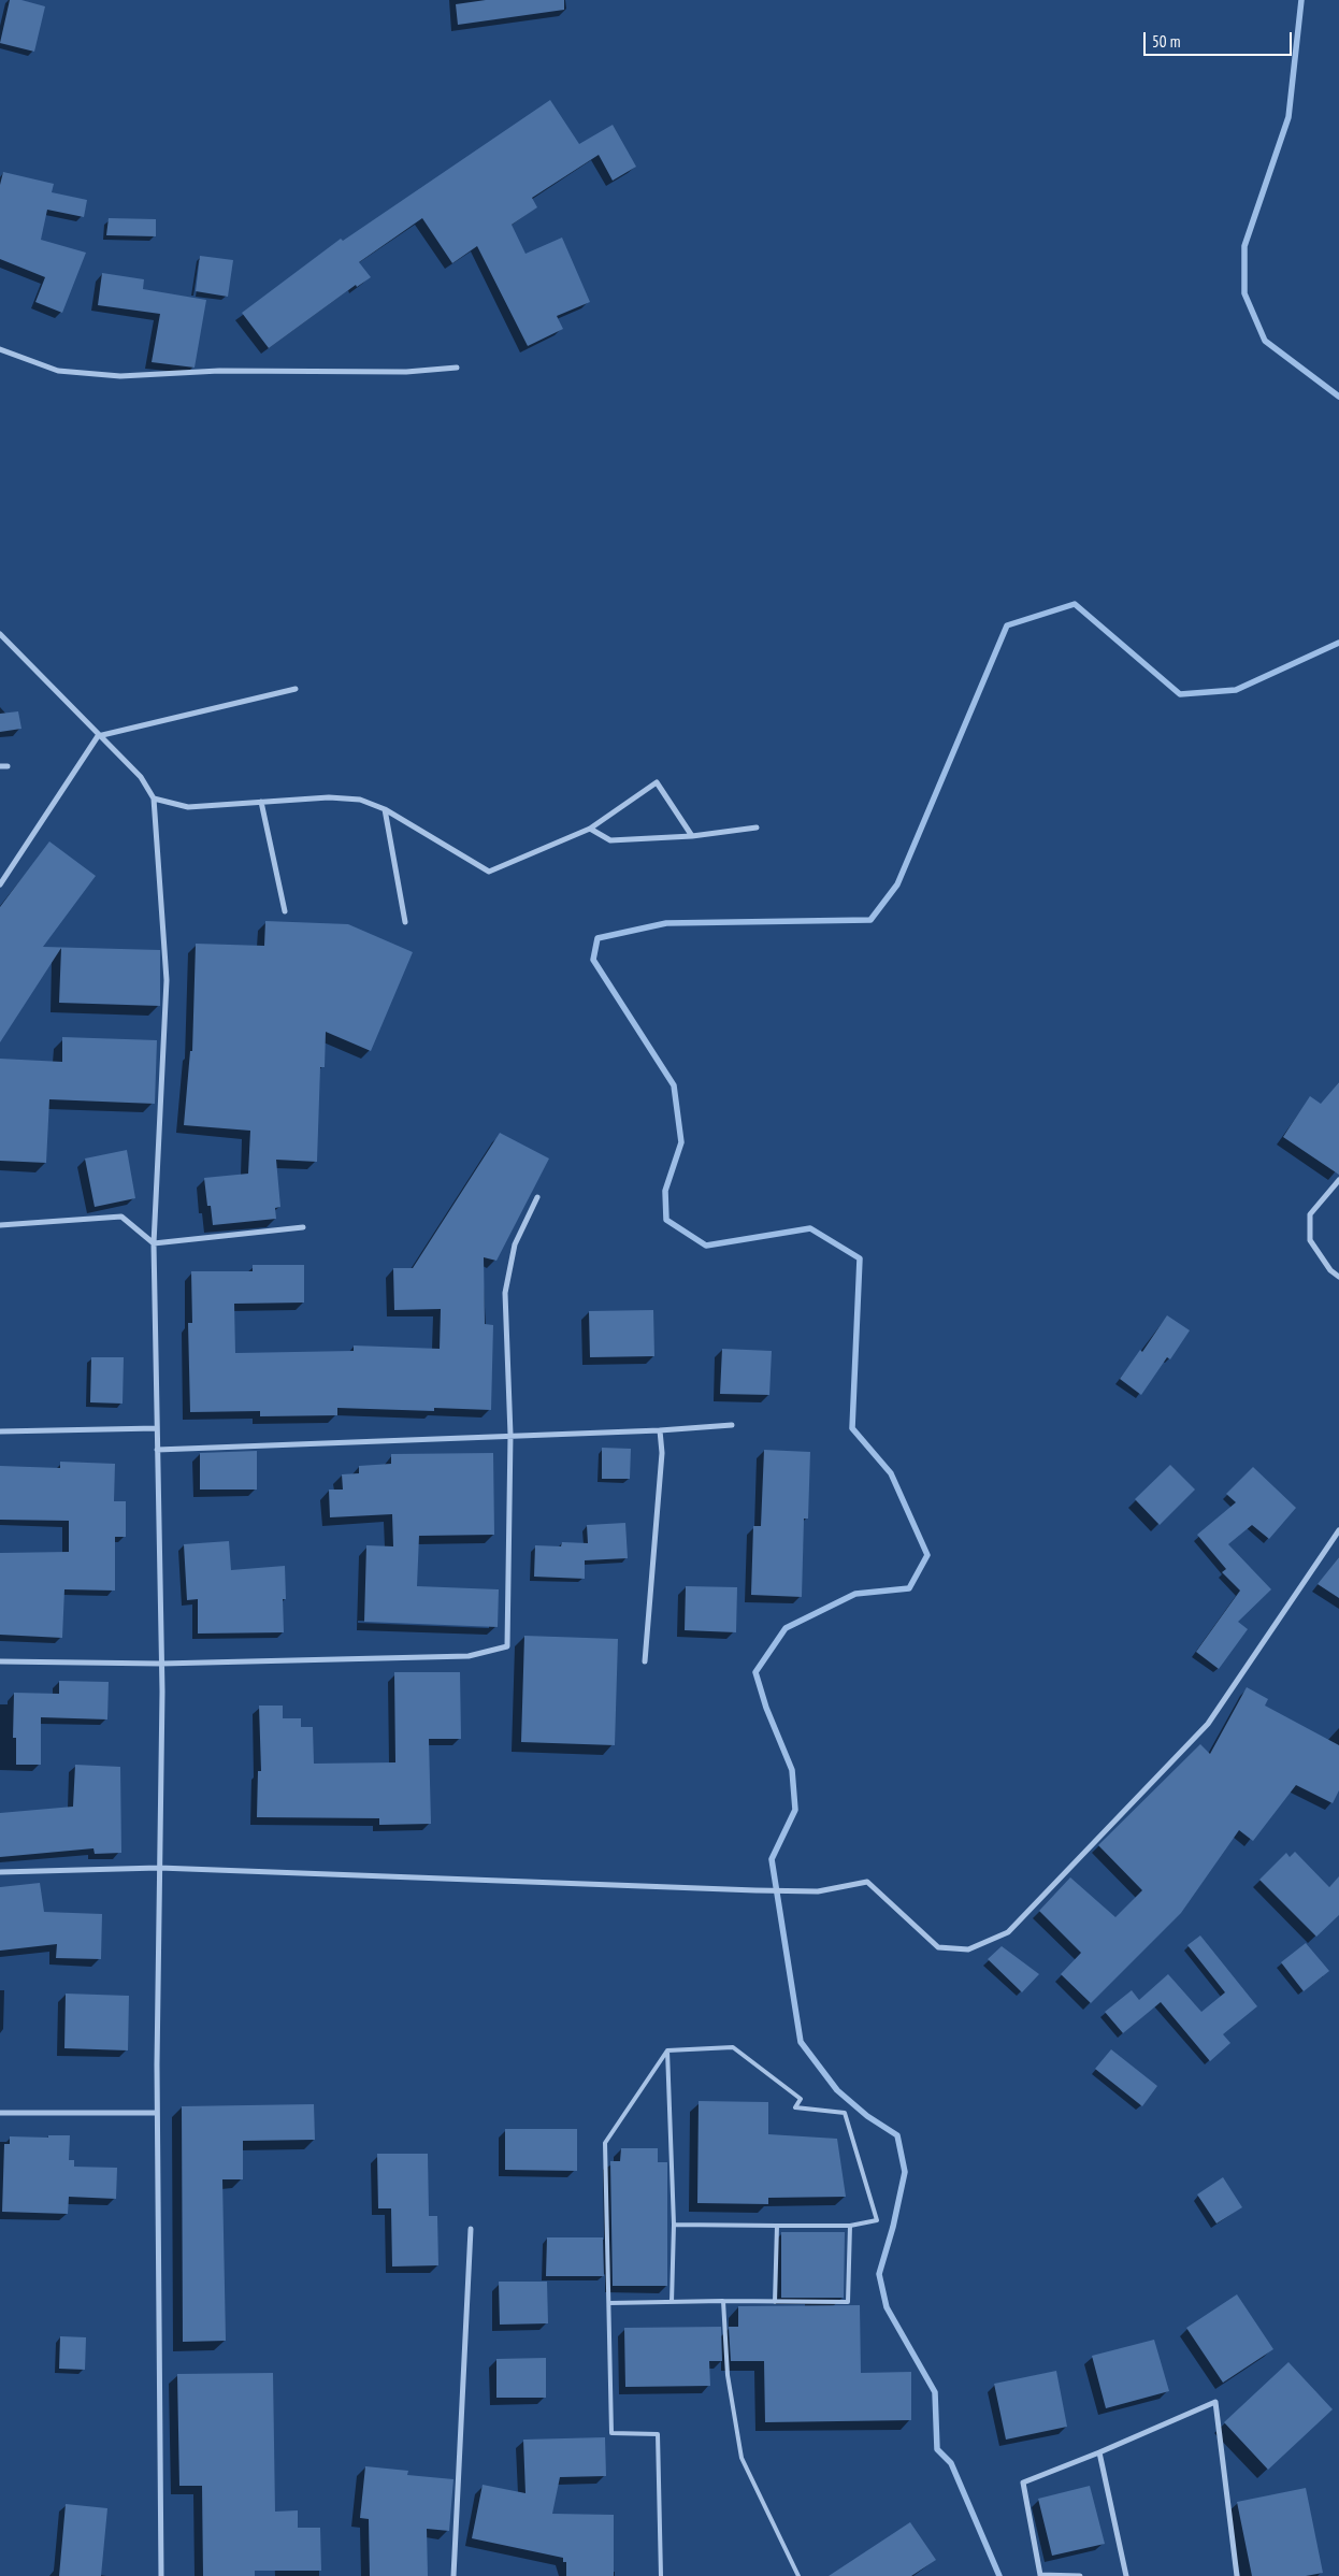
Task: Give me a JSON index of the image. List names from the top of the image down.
{
  "scale_bar": "50 m"
}
